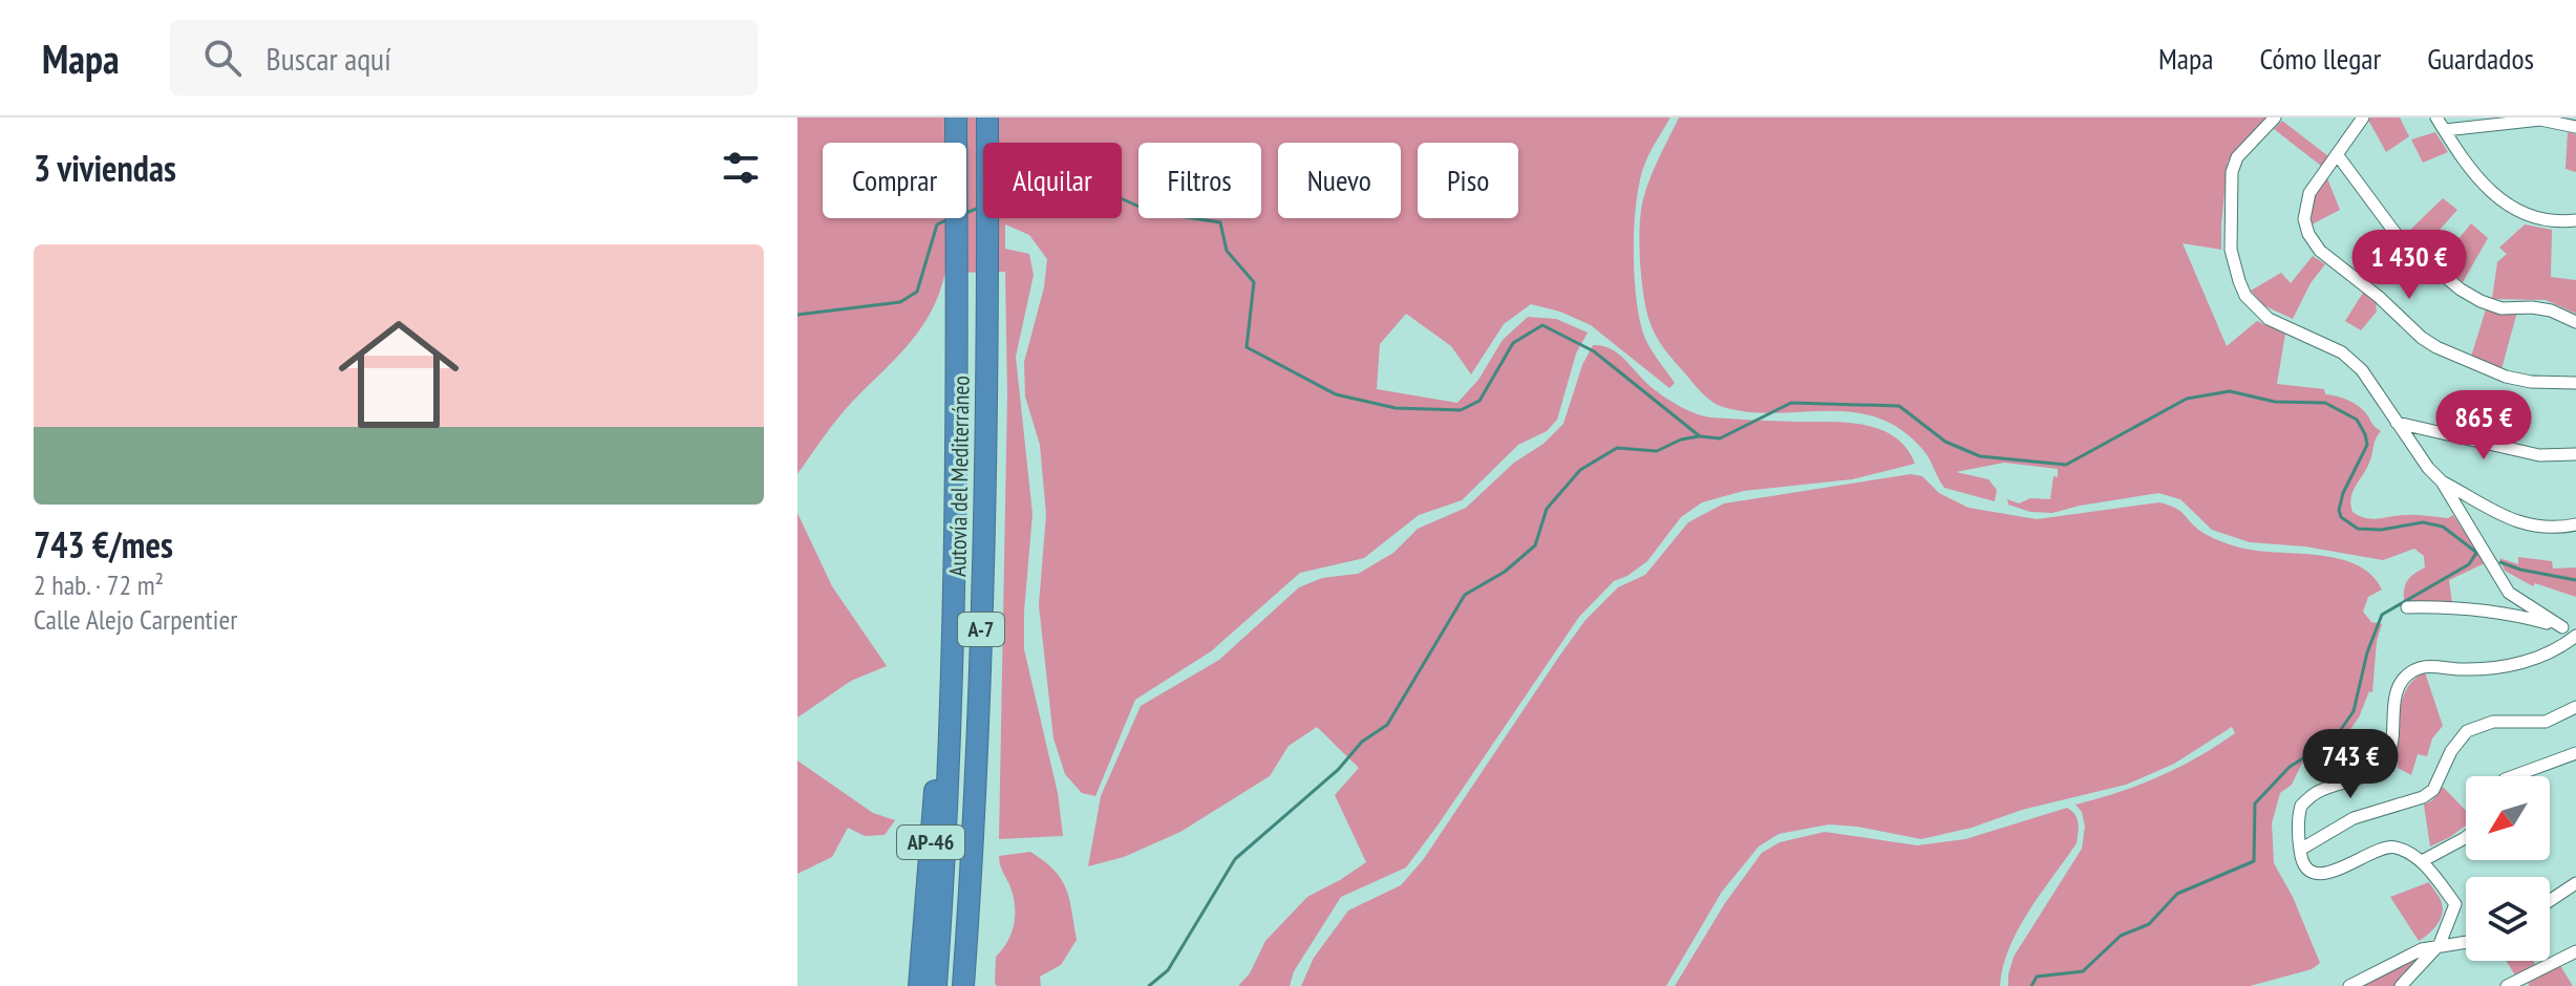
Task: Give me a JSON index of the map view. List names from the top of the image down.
{
  "streets": {
    "highway": ["Autovía del Mediterráneo", "A-7", "AP-46"]
  },
  "crossings": [
    ["Autovía del Mediterráneo", "AP-46"]
  ],
  "north": "bottom left",
  "page": {
    "header": "Mapa",
    "search": "Buscar aquí",
    "nav": ["Mapa", "Cómo llegar", "Guardados"],
    "heading": "3 viviendas",
    "chip": [
      "Comprar",
      "Alquilar",
      "Filtros",
      "Nuevo",
      "Piso"
    ],
    "list": [
      {
        "name": "743 €/mes",
        "note": "2 hab. · 72 m² · Calle Alejo Carpentier"
      }
    ],
    "price": ["1 430 €", "865 €", "743 €"]
  }
}
